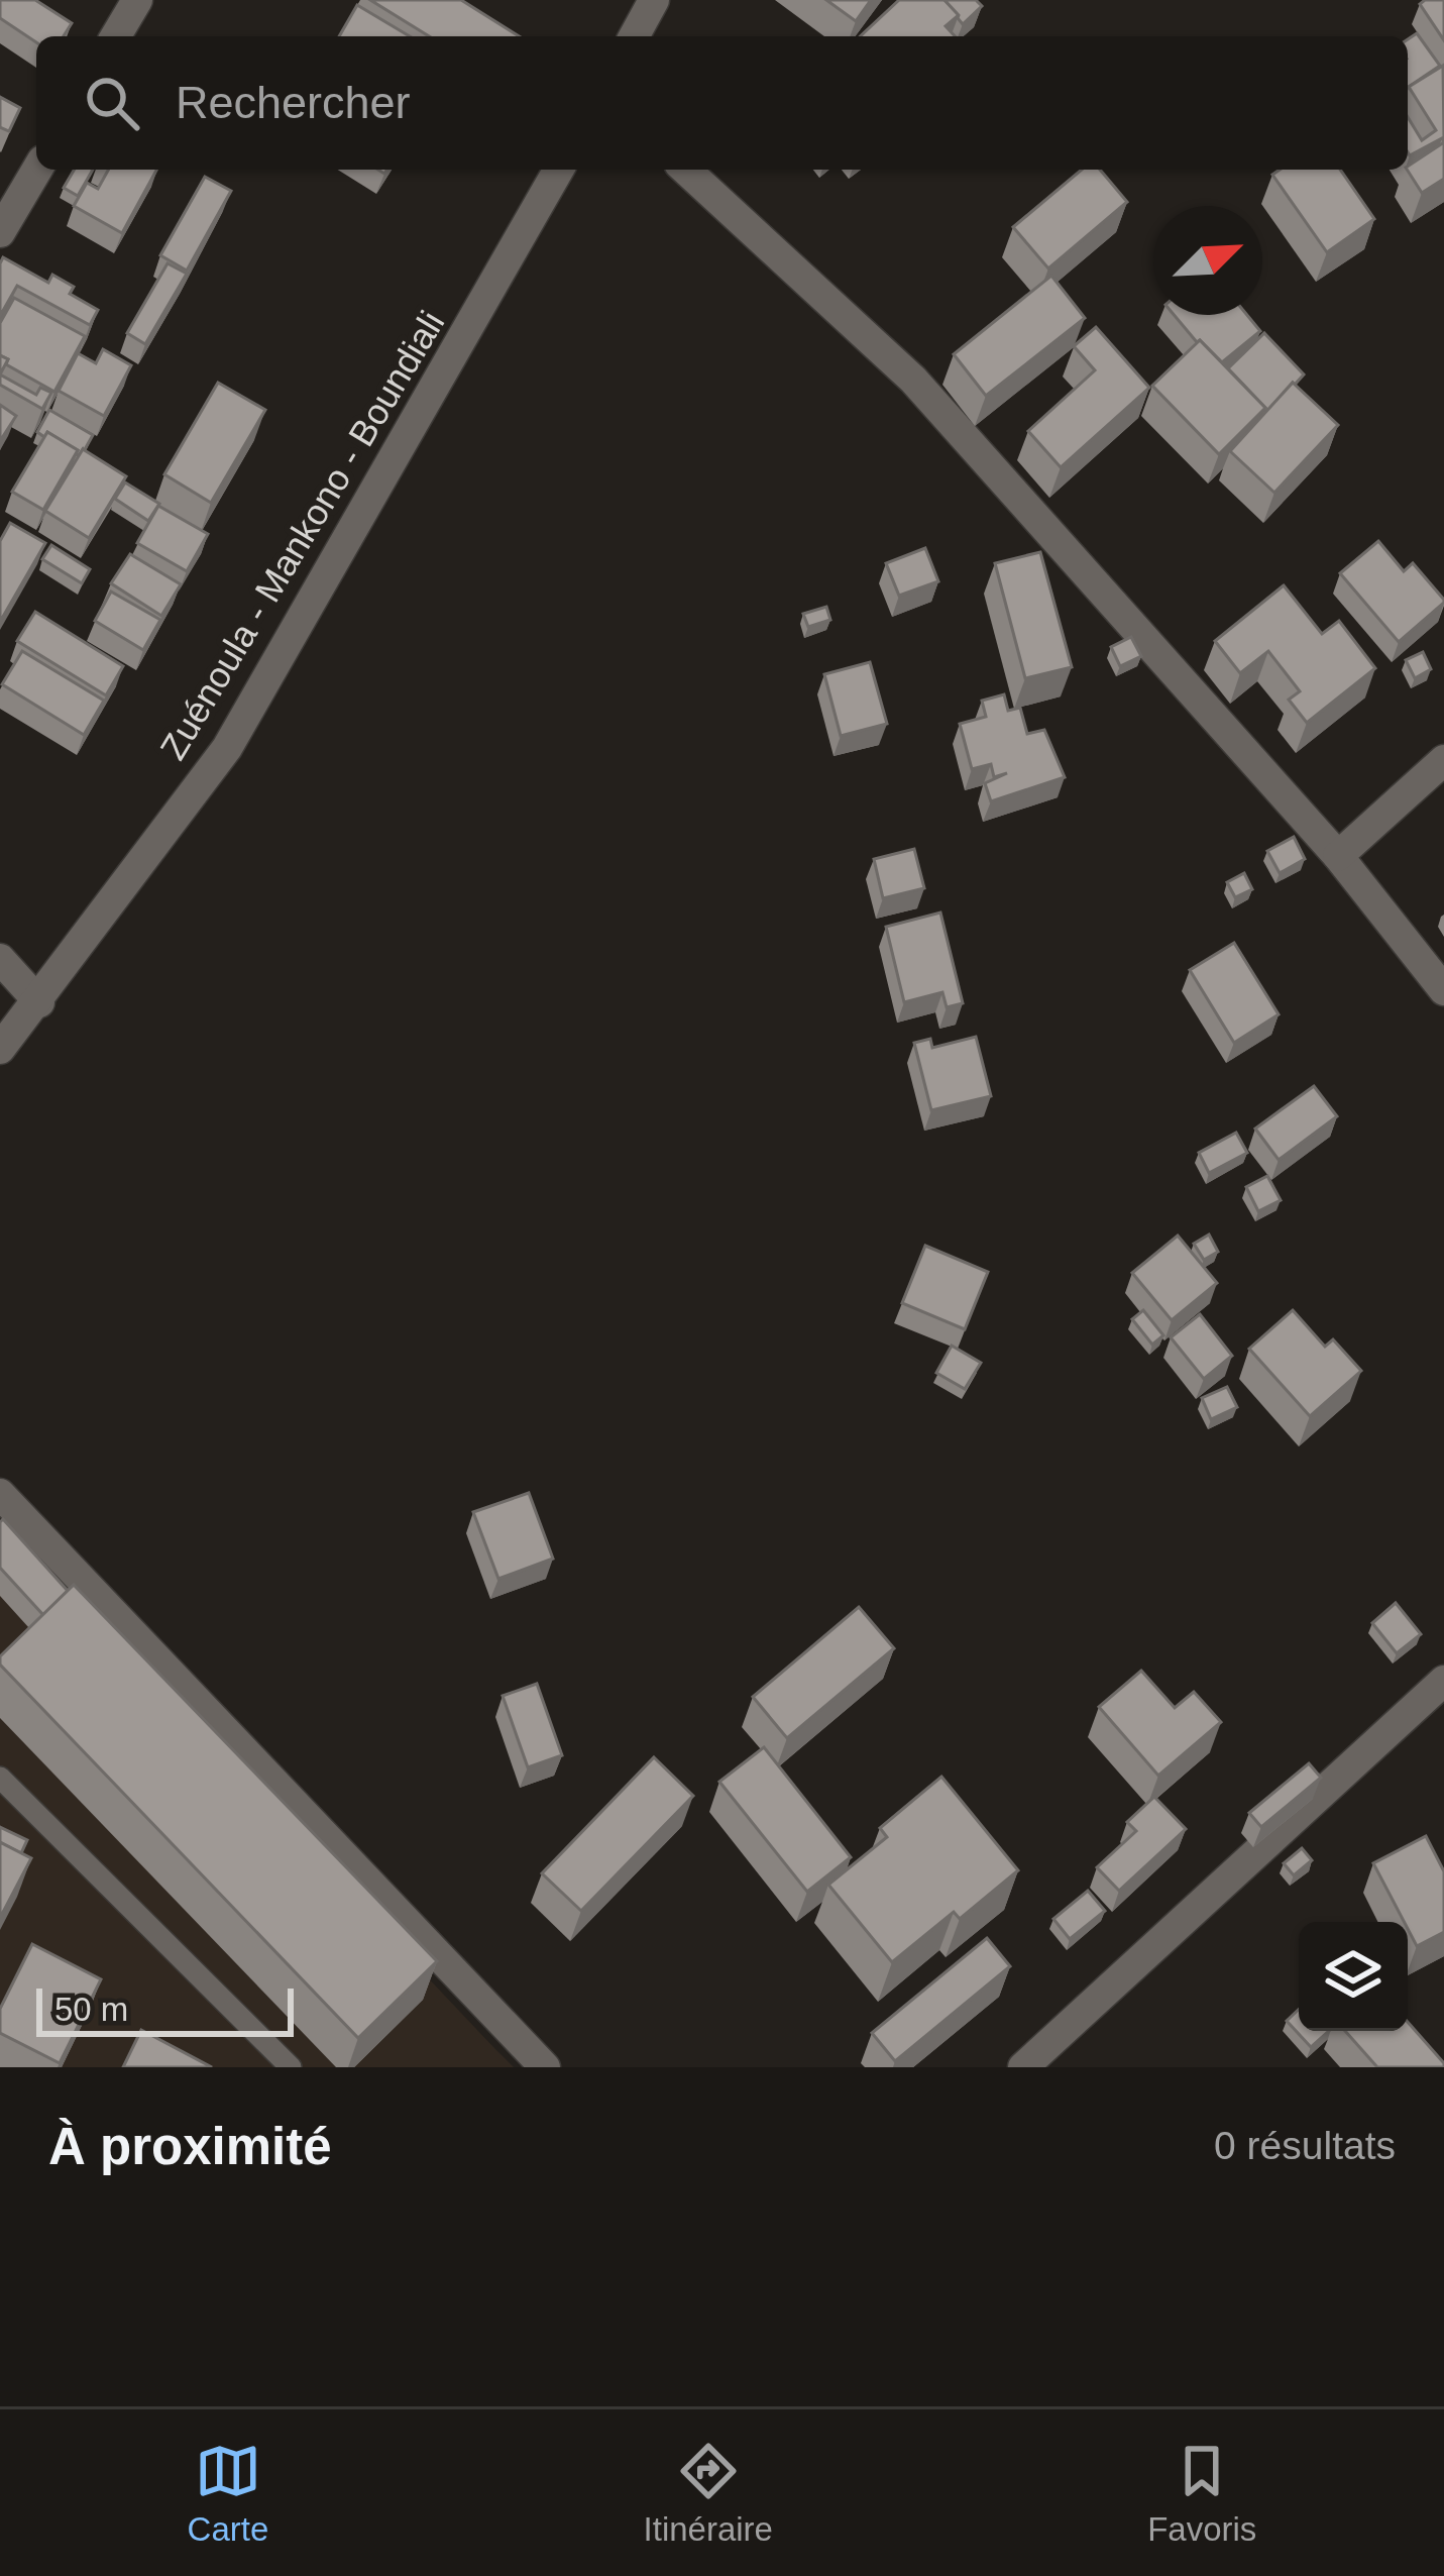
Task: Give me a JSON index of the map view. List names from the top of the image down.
{
  "streets": {
    "street": ["Zuénoula - Mankono - Boundiali"]
  },
  "scale_bar": "50 m",
  "north": "top right",
  "page": {
    "search": "Rechercher",
    "scale": "50 m",
    "heading": ["À proximité", "0 résultats"],
    "nav": ["Carte", "Itinéraire", "Favoris"]
  }
}
